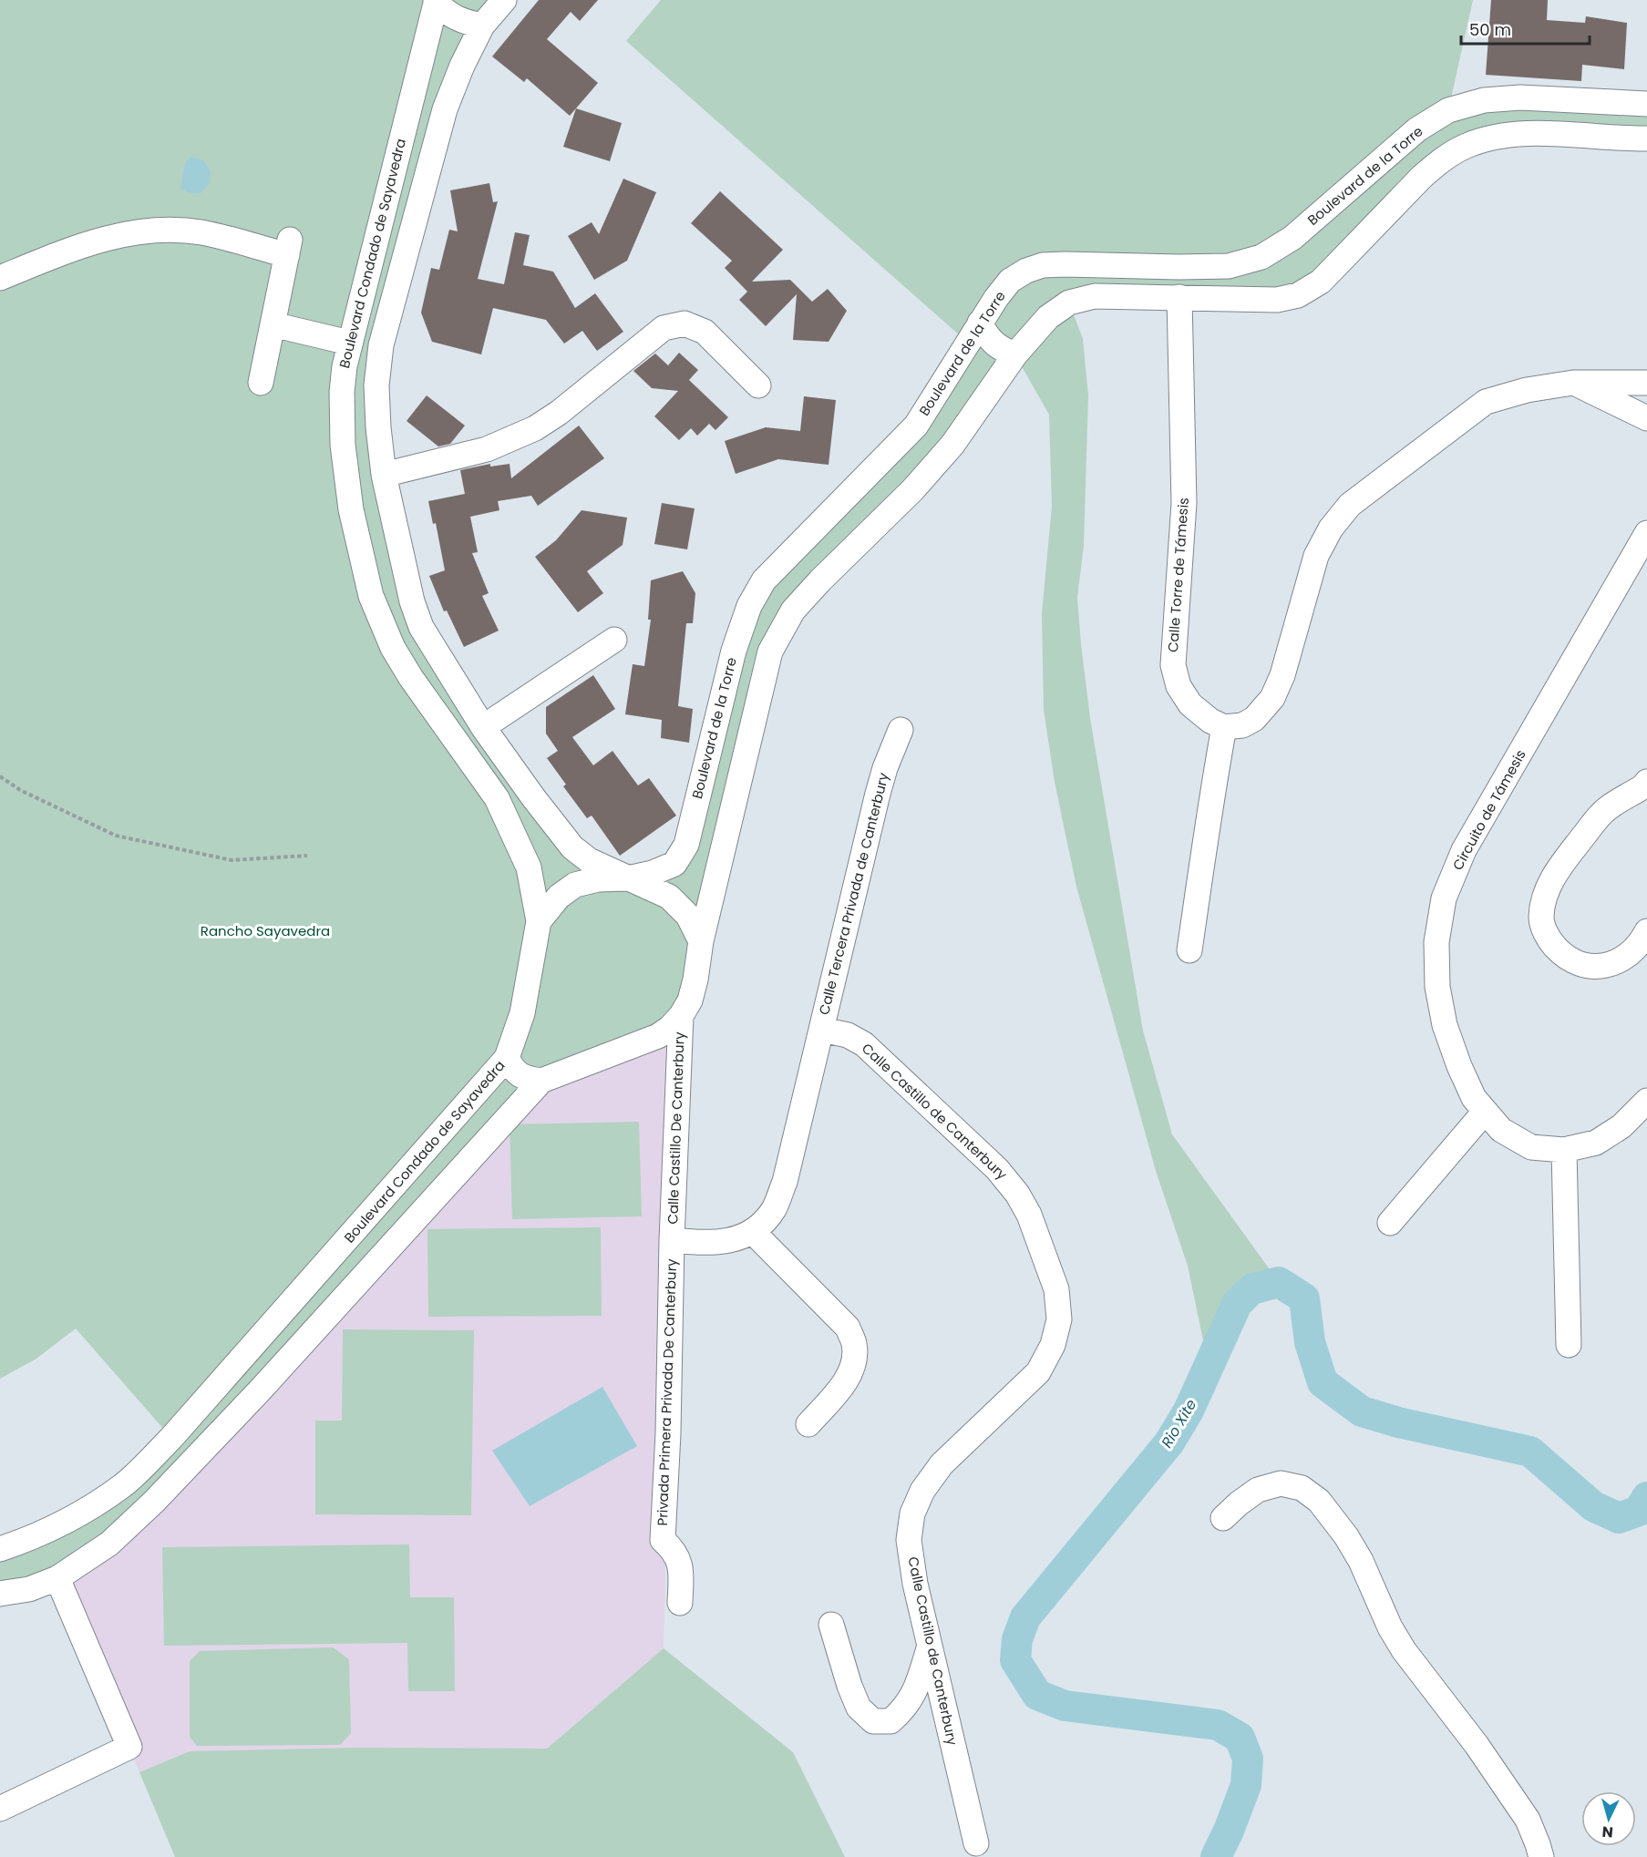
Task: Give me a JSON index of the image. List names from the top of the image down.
{
  "streets": {
    "street": [
      "Boulevard de la Torre",
      "Boulevard Condado de Sayavedra",
      "Calle Torre de Támesis",
      "Circuito de Támesis",
      "Calle Tercera Privada de Canterbury",
      "Calle Castillo de Canterbury",
      "Calle Castillo De Canterbury",
      "Privada Primera Privada De Canterbury"
    ]
  },
  "crossings": [
    ["Boulevard de la Torre", "Boulevard Condado de Sayavedra"],
    ["Calle Tercera Privada de Canterbury", "Calle Castillo de Canterbury"],
    ["Calle Castillo de Canterbury", "Calle Castillo De Canterbury"],
    ["Calle Castillo de Canterbury", "Privada Primera Privada De Canterbury"],
    ["Calle Castillo De Canterbury", "Privada Primera Privada De Canterbury"]
  ],
  "water": ["Rio Xite"],
  "parks": ["Rancho Sayavedra"],
  "scale_bar": "50 m",
  "north": "bottom"
}
